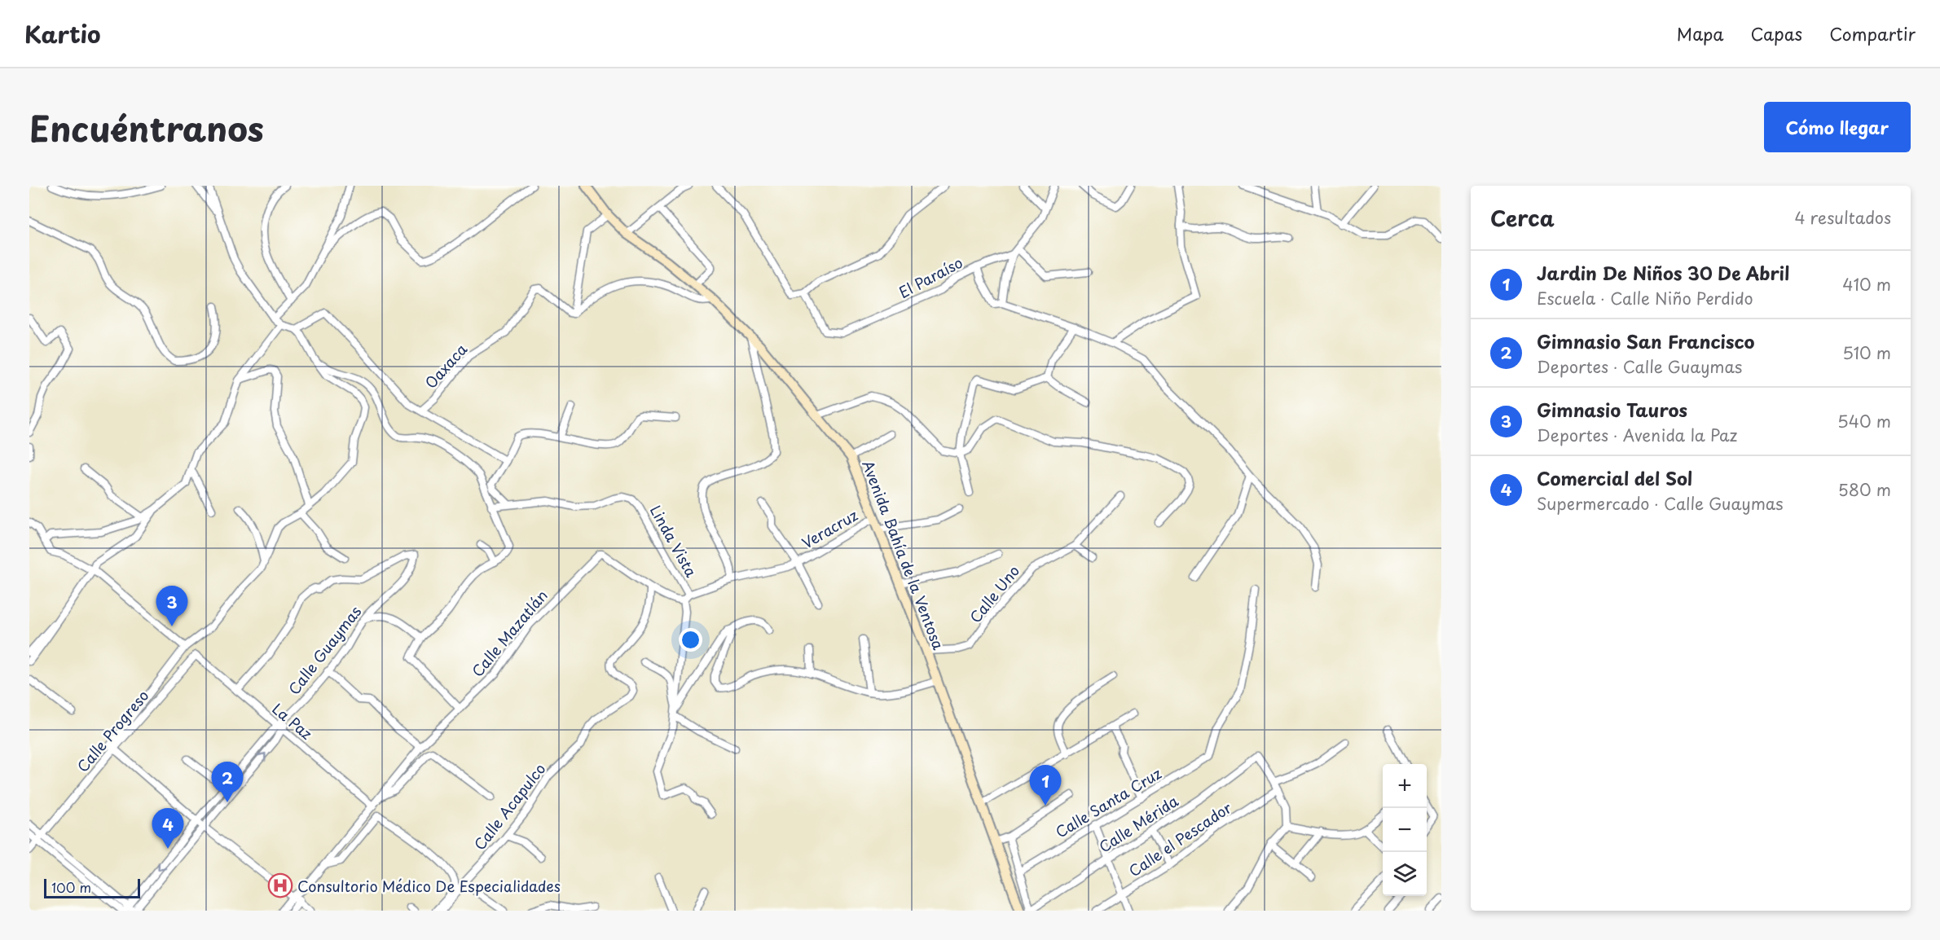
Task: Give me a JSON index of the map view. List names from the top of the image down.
{
  "streets": {
    "main road": ["Avenida Bahía de la Ventosa"],
    "street": [
      "El Paraíso",
      "Oaxaca",
      "Veracruz",
      "Linda Vista",
      "Calle Uno",
      "Calle Mazatlán",
      "Calle Guaymas",
      "La Paz",
      "Calle Progreso",
      "Calle Santa Cruz",
      "Calle Acapulco",
      "Calle Mérida",
      "Calle el Pescador"
    ]
  },
  "crossings": [
    ["Veracruz", "Avenida Bahía de la Ventosa"],
    ["Avenida Bahía de la Ventosa", "Calle Uno"],
    ["Calle Mazatlán", "La Paz"],
    ["Calle Mazatlán", "Calle Acapulco"],
    ["Calle Guaymas", "La Paz"],
    ["La Paz", "Calle Progreso"]
  ],
  "places": {
    "hospital": ["Consultorio Médico De Especialidades"]
  },
  "scale_bar": "100 m",
  "page": {
    "header": "Kartio",
    "nav": ["Mapa", "Capas", "Compartir"],
    "title": "Encuéntranos",
    "buttons": "Cómo llegar",
    "heading": ["Cerca", "4 resultados"],
    "list": [
      {
        "mark": "1",
        "name": "Jardin De Niños 30 De Abril",
        "note": "Escuela · Calle Niño Perdido",
        "value": "410 m"
      },
      {
        "mark": "2",
        "name": "Gimnasio San Francisco",
        "note": "Deportes · Calle Guaymas",
        "value": "510 m"
      },
      {
        "mark": "3",
        "name": "Gimnasio Tauros",
        "note": "Deportes · Avenida la Paz",
        "value": "540 m"
      },
      {
        "mark": "4",
        "name": "Comercial del Sol",
        "note": "Supermercado · Calle Guaymas",
        "value": "580 m"
      }
    ],
    "pins": [
      "3",
      "2",
      "1",
      "4"
    ],
    "map_buttons": ["+", "−"],
    "scale": "100 m"
  }
}
